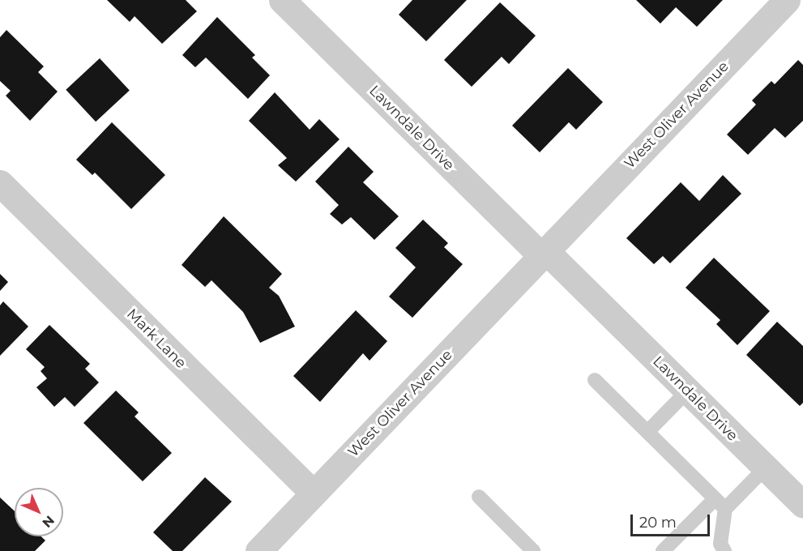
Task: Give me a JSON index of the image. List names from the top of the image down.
{
  "streets": {
    "street": ["West Oliver Avenue", "Lawndale Drive", "Mark Lane"]
  },
  "crossings": [
    ["West Oliver Avenue", "Lawndale Drive"],
    ["West Oliver Avenue", "Mark Lane"]
  ],
  "scale_bar": "20 m",
  "north": "bottom right"
}
